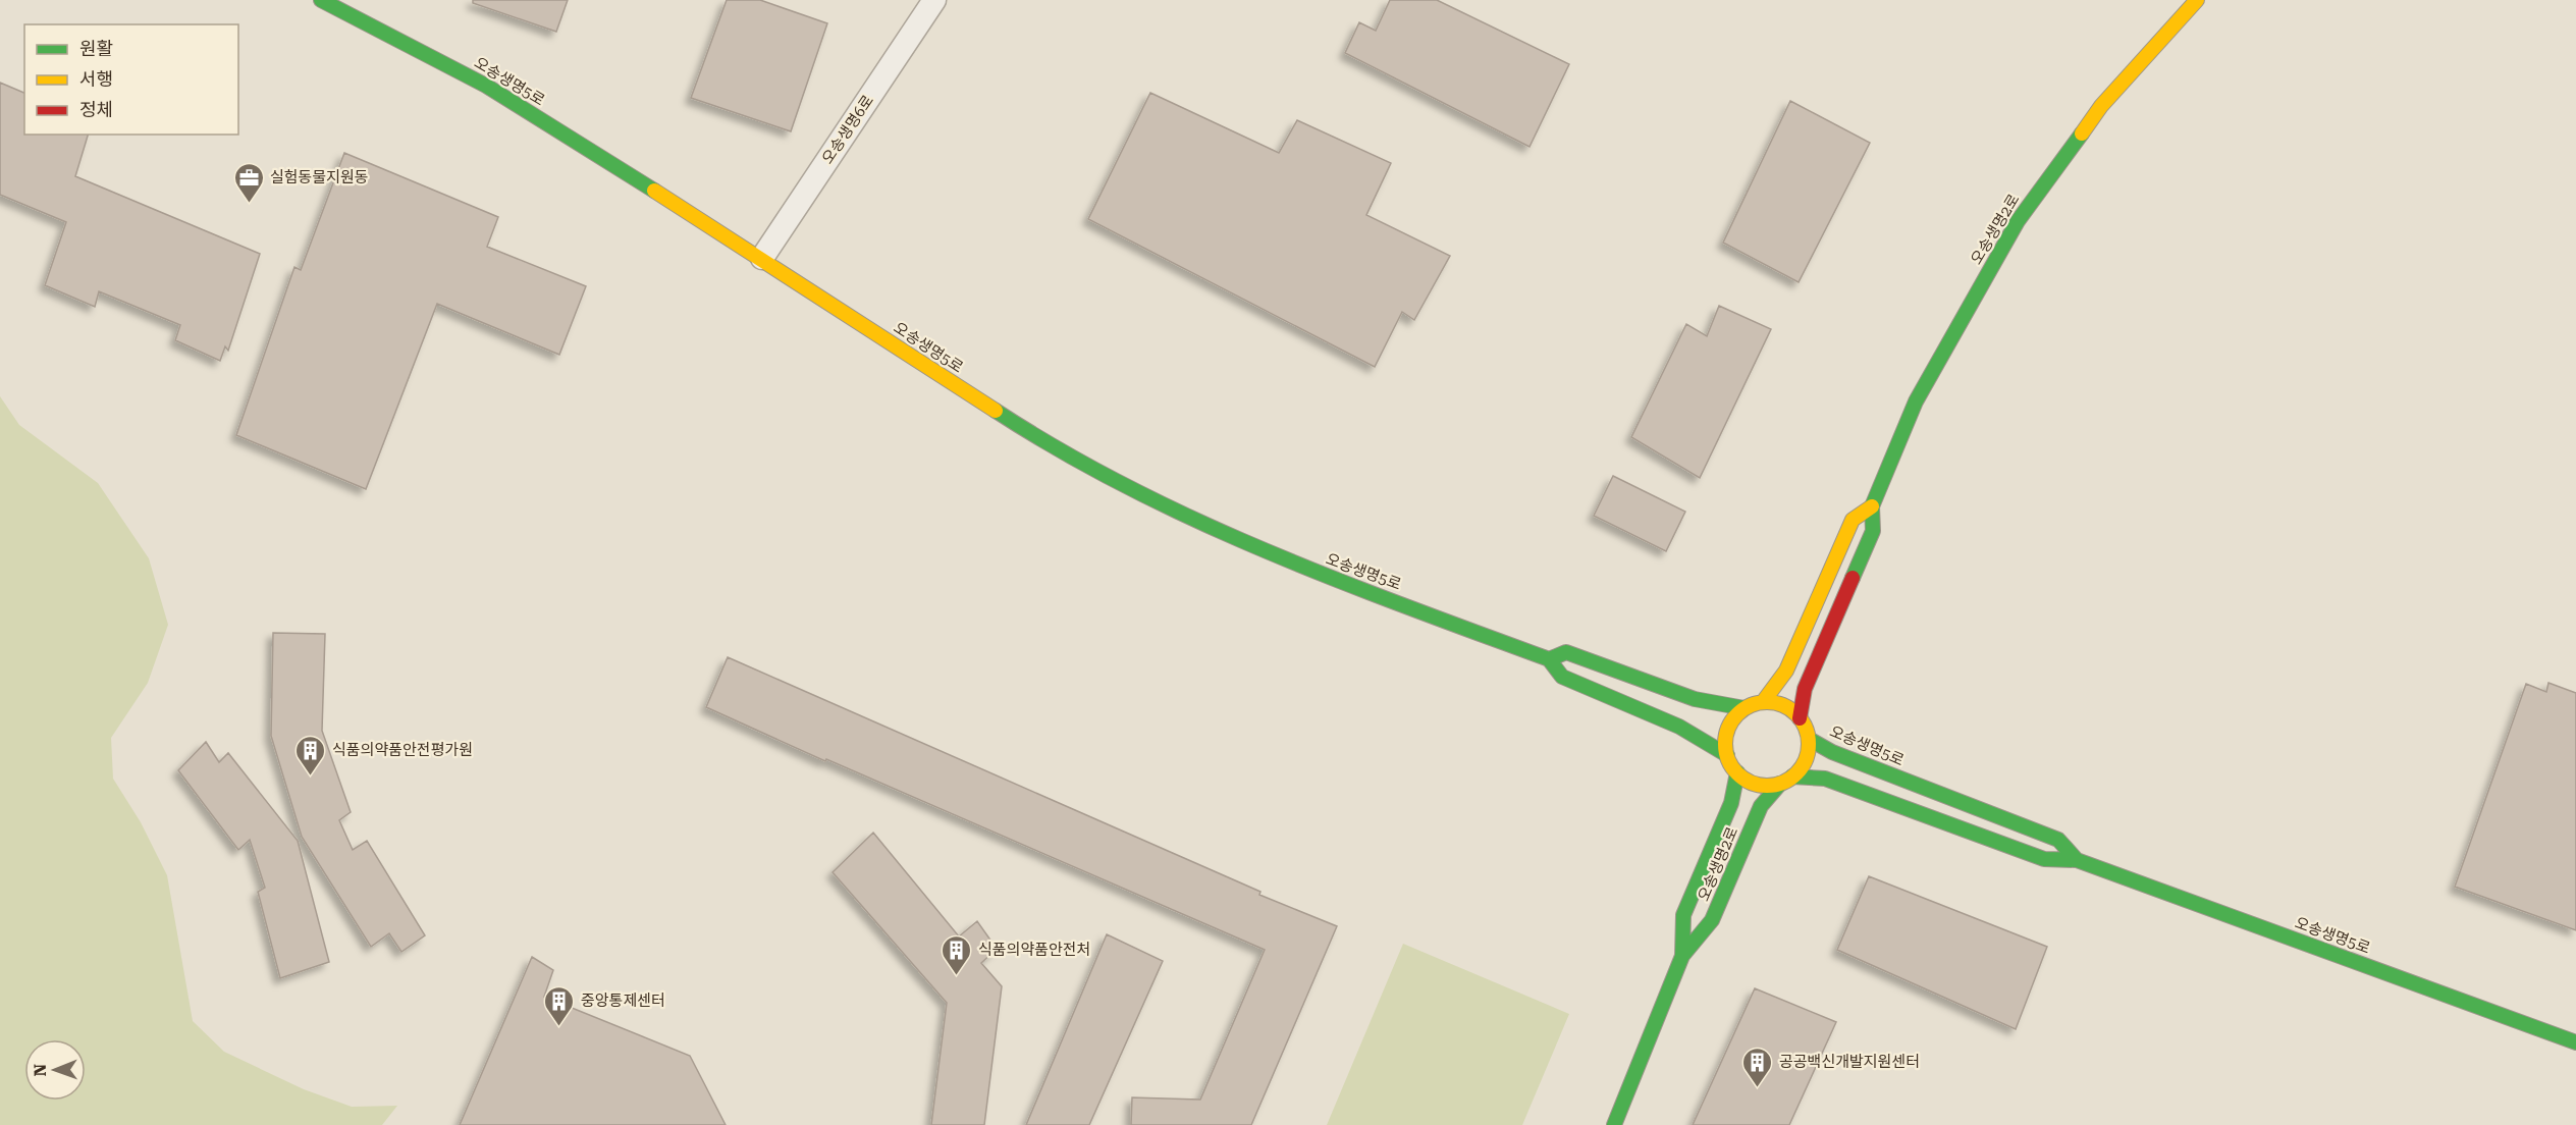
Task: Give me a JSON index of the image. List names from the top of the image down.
{
  "streets": {
    "street": ["오송생명5로", "오송생명6로", "오송생명2로"]
  },
  "crossings": [
    ["오송생명5로", "오송생명6로"],
    ["오송생명5로", "오송생명2로"]
  ],
  "places": {
    "office": ["실험동물지원동"],
    "building": [
      "식품의약품안전평가원",
      "식품의약품안전처",
      "중앙통제센터",
      "공공백신개발지원센터"
    ]
  },
  "legend": ["원활", "서행", "정체"],
  "north": "left"
}
